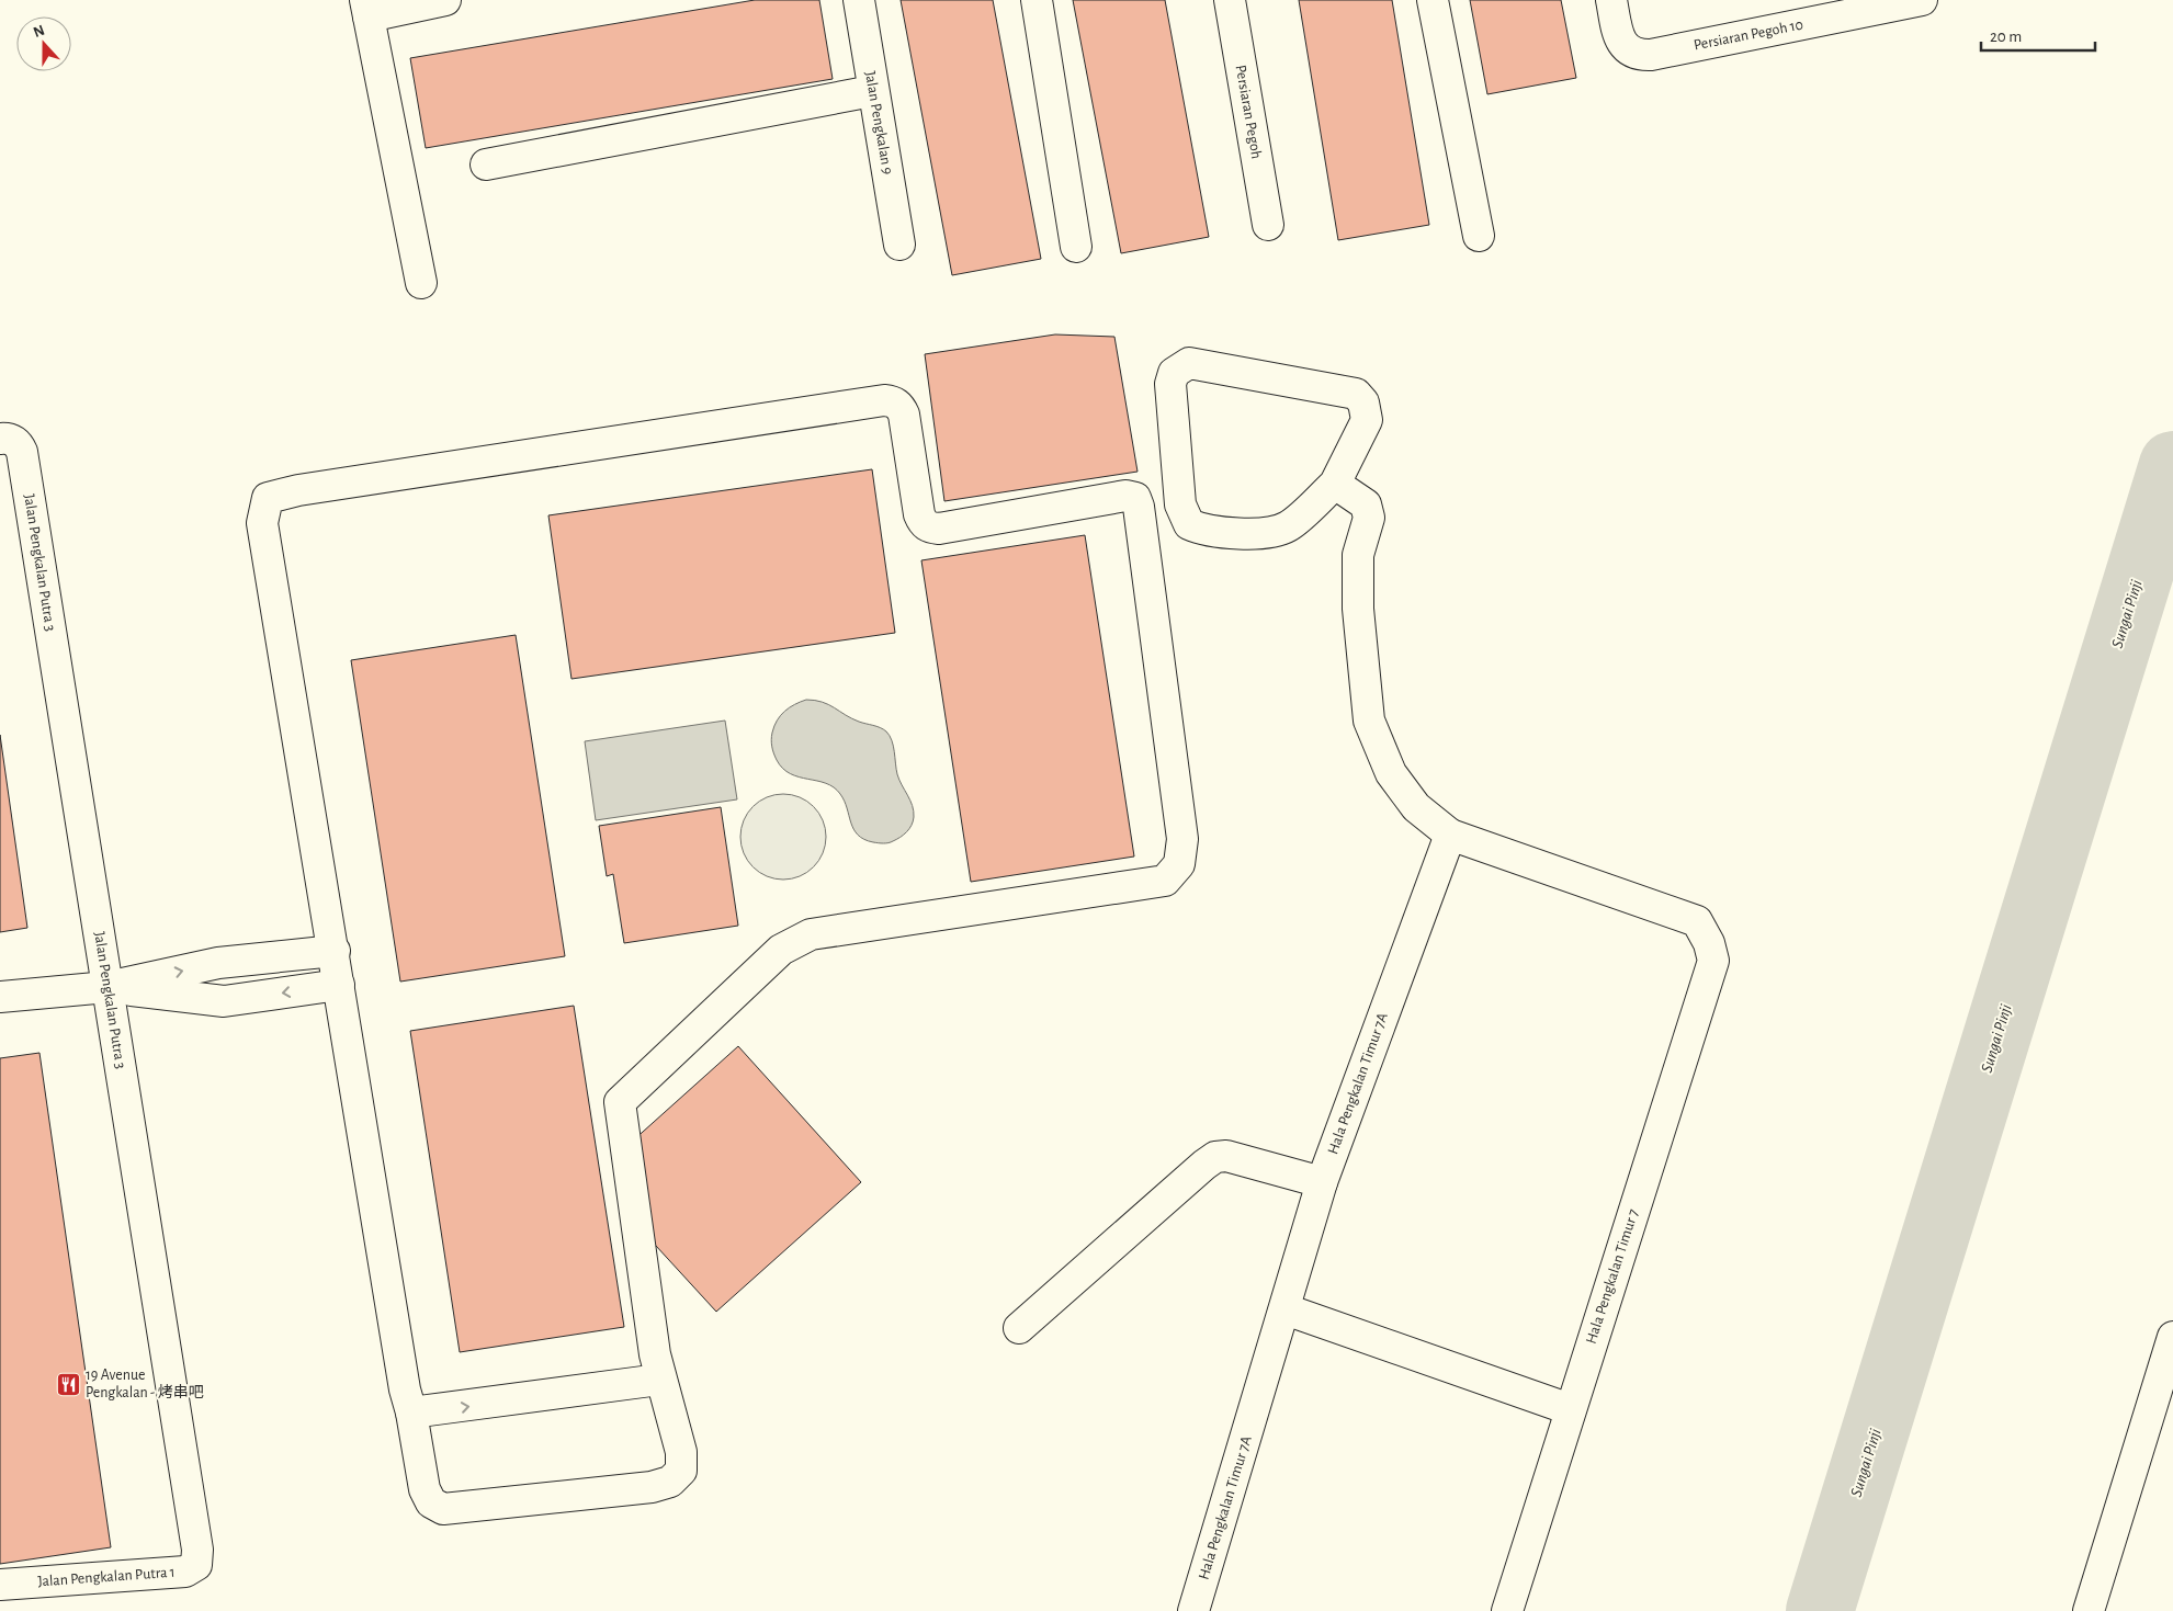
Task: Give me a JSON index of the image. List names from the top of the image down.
{
  "streets": {
    "street": [
      "Persiaran Pegoh 10",
      "Persiaran Pegoh",
      "Jalan Pengkalan 9",
      "Jalan Pengkalan Putra 3",
      "Hala Pengkalan Timur 7A",
      "Hala Pengkalan Timur 7",
      "Jalan Pengkalan Putra 1"
    ]
  },
  "crossings": [
    ["Jalan Pengkalan Putra 3", "Jalan Pengkalan Putra 1"],
    ["Hala Pengkalan Timur 7A", "Hala Pengkalan Timur 7"]
  ],
  "water": ["Sungai Pinji"],
  "places": {
    "restaurant": ["19 Avenue Pengkalan - 烤串吧"]
  },
  "scale_bar": "20 m",
  "north": "top"
}
